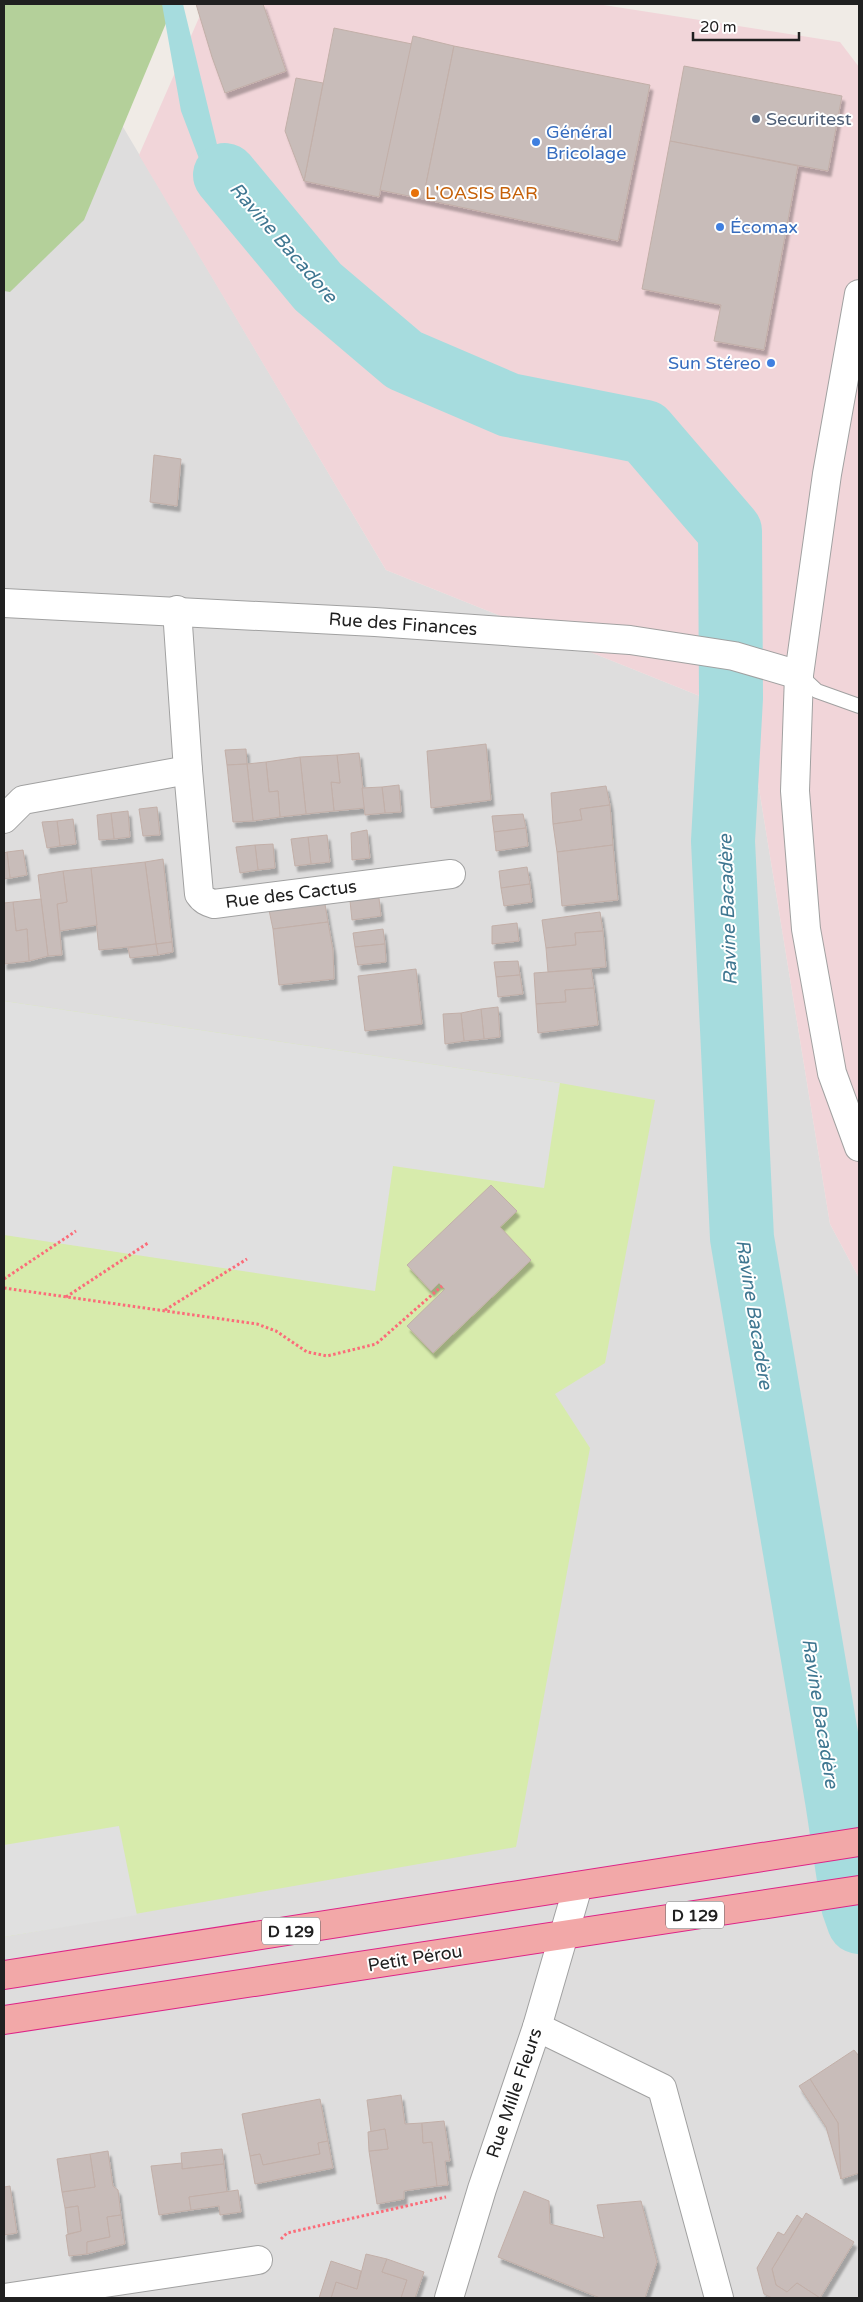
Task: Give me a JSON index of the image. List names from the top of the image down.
{
  "streets": {
    "highway": ["D 129", "Petit Pérou"],
    "street": ["Rue des Finances", "Rue des Cactus", "Rue Mille Fleurs"]
  },
  "crossings": [
    ["Rue des Finances", "Rue des Cactus"],
    ["D 129", "Rue Mille Fleurs"],
    ["Petit Pérou", "Rue Mille Fleurs"]
  ],
  "water": ["Ravine Bacadore", "Ravine Bacadère"],
  "places": [
    "Securitest",
    "Général Bricolage",
    "L'OASIS BAR",
    "Écomax",
    "Sun Stéreo"
  ],
  "scale_bar": "20 m"
}
